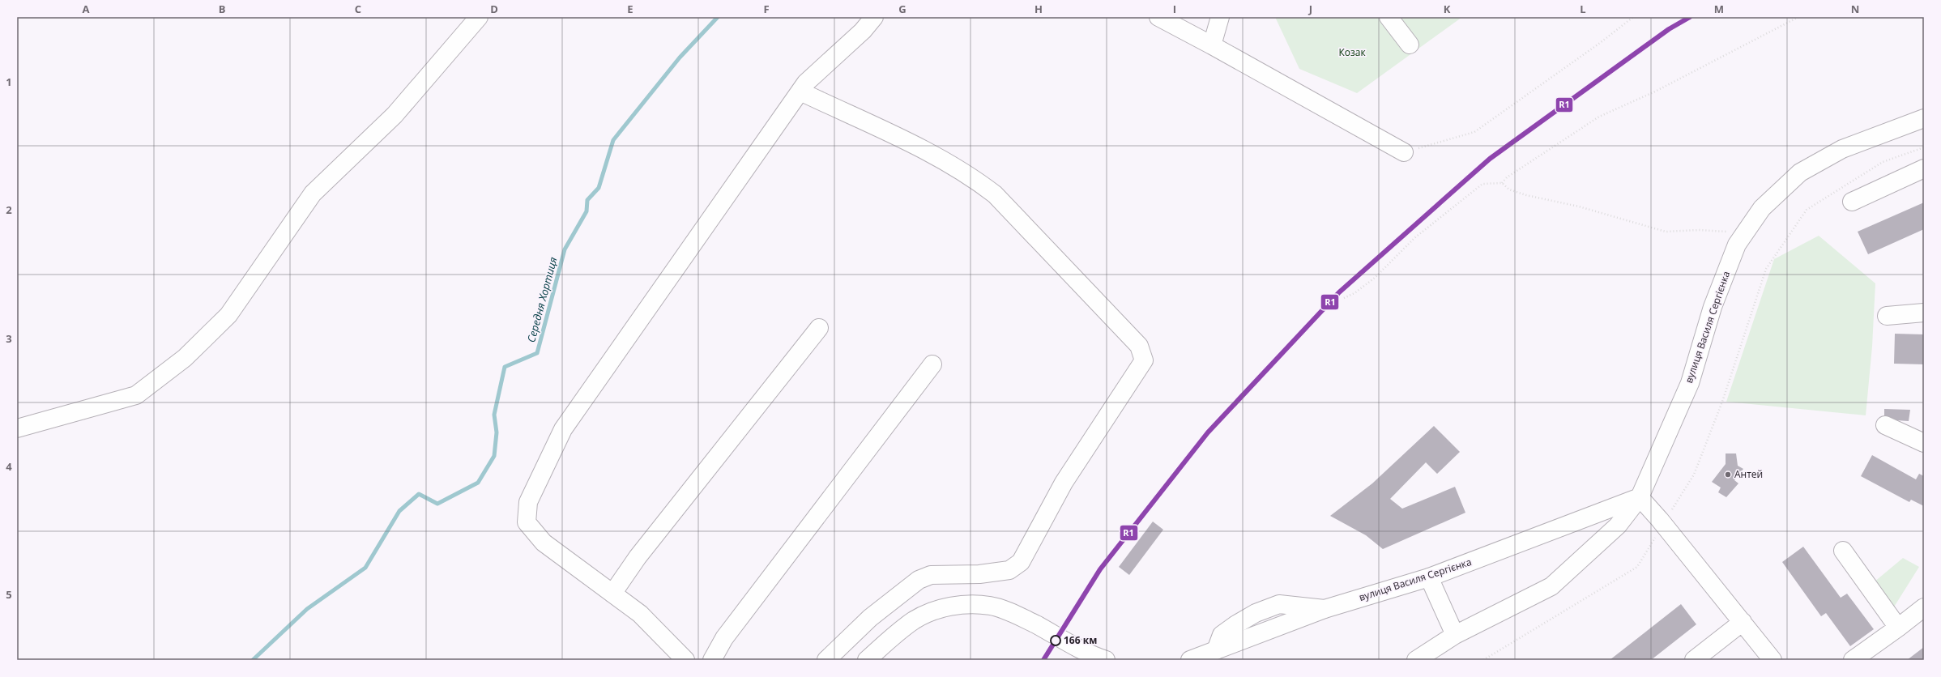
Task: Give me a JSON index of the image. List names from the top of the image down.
{
  "streets": {
    "main road": ["вулиця Василя Сергієнка"]
  },
  "water": ["Середня Хортиця"],
  "parks": ["Козак"],
  "places": ["Антей", "166 км"],
  "lines": ["transit line R1"],
  "grid": {
    "columns": [
      "A",
      "B",
      "C",
      "D",
      "E",
      "F",
      "G",
      "H",
      "I",
      "J",
      "K",
      "L",
      "M",
      "N"
    ],
    "rows": [
      "1",
      "2",
      "3",
      "4",
      "5"
    ]
  }
}
